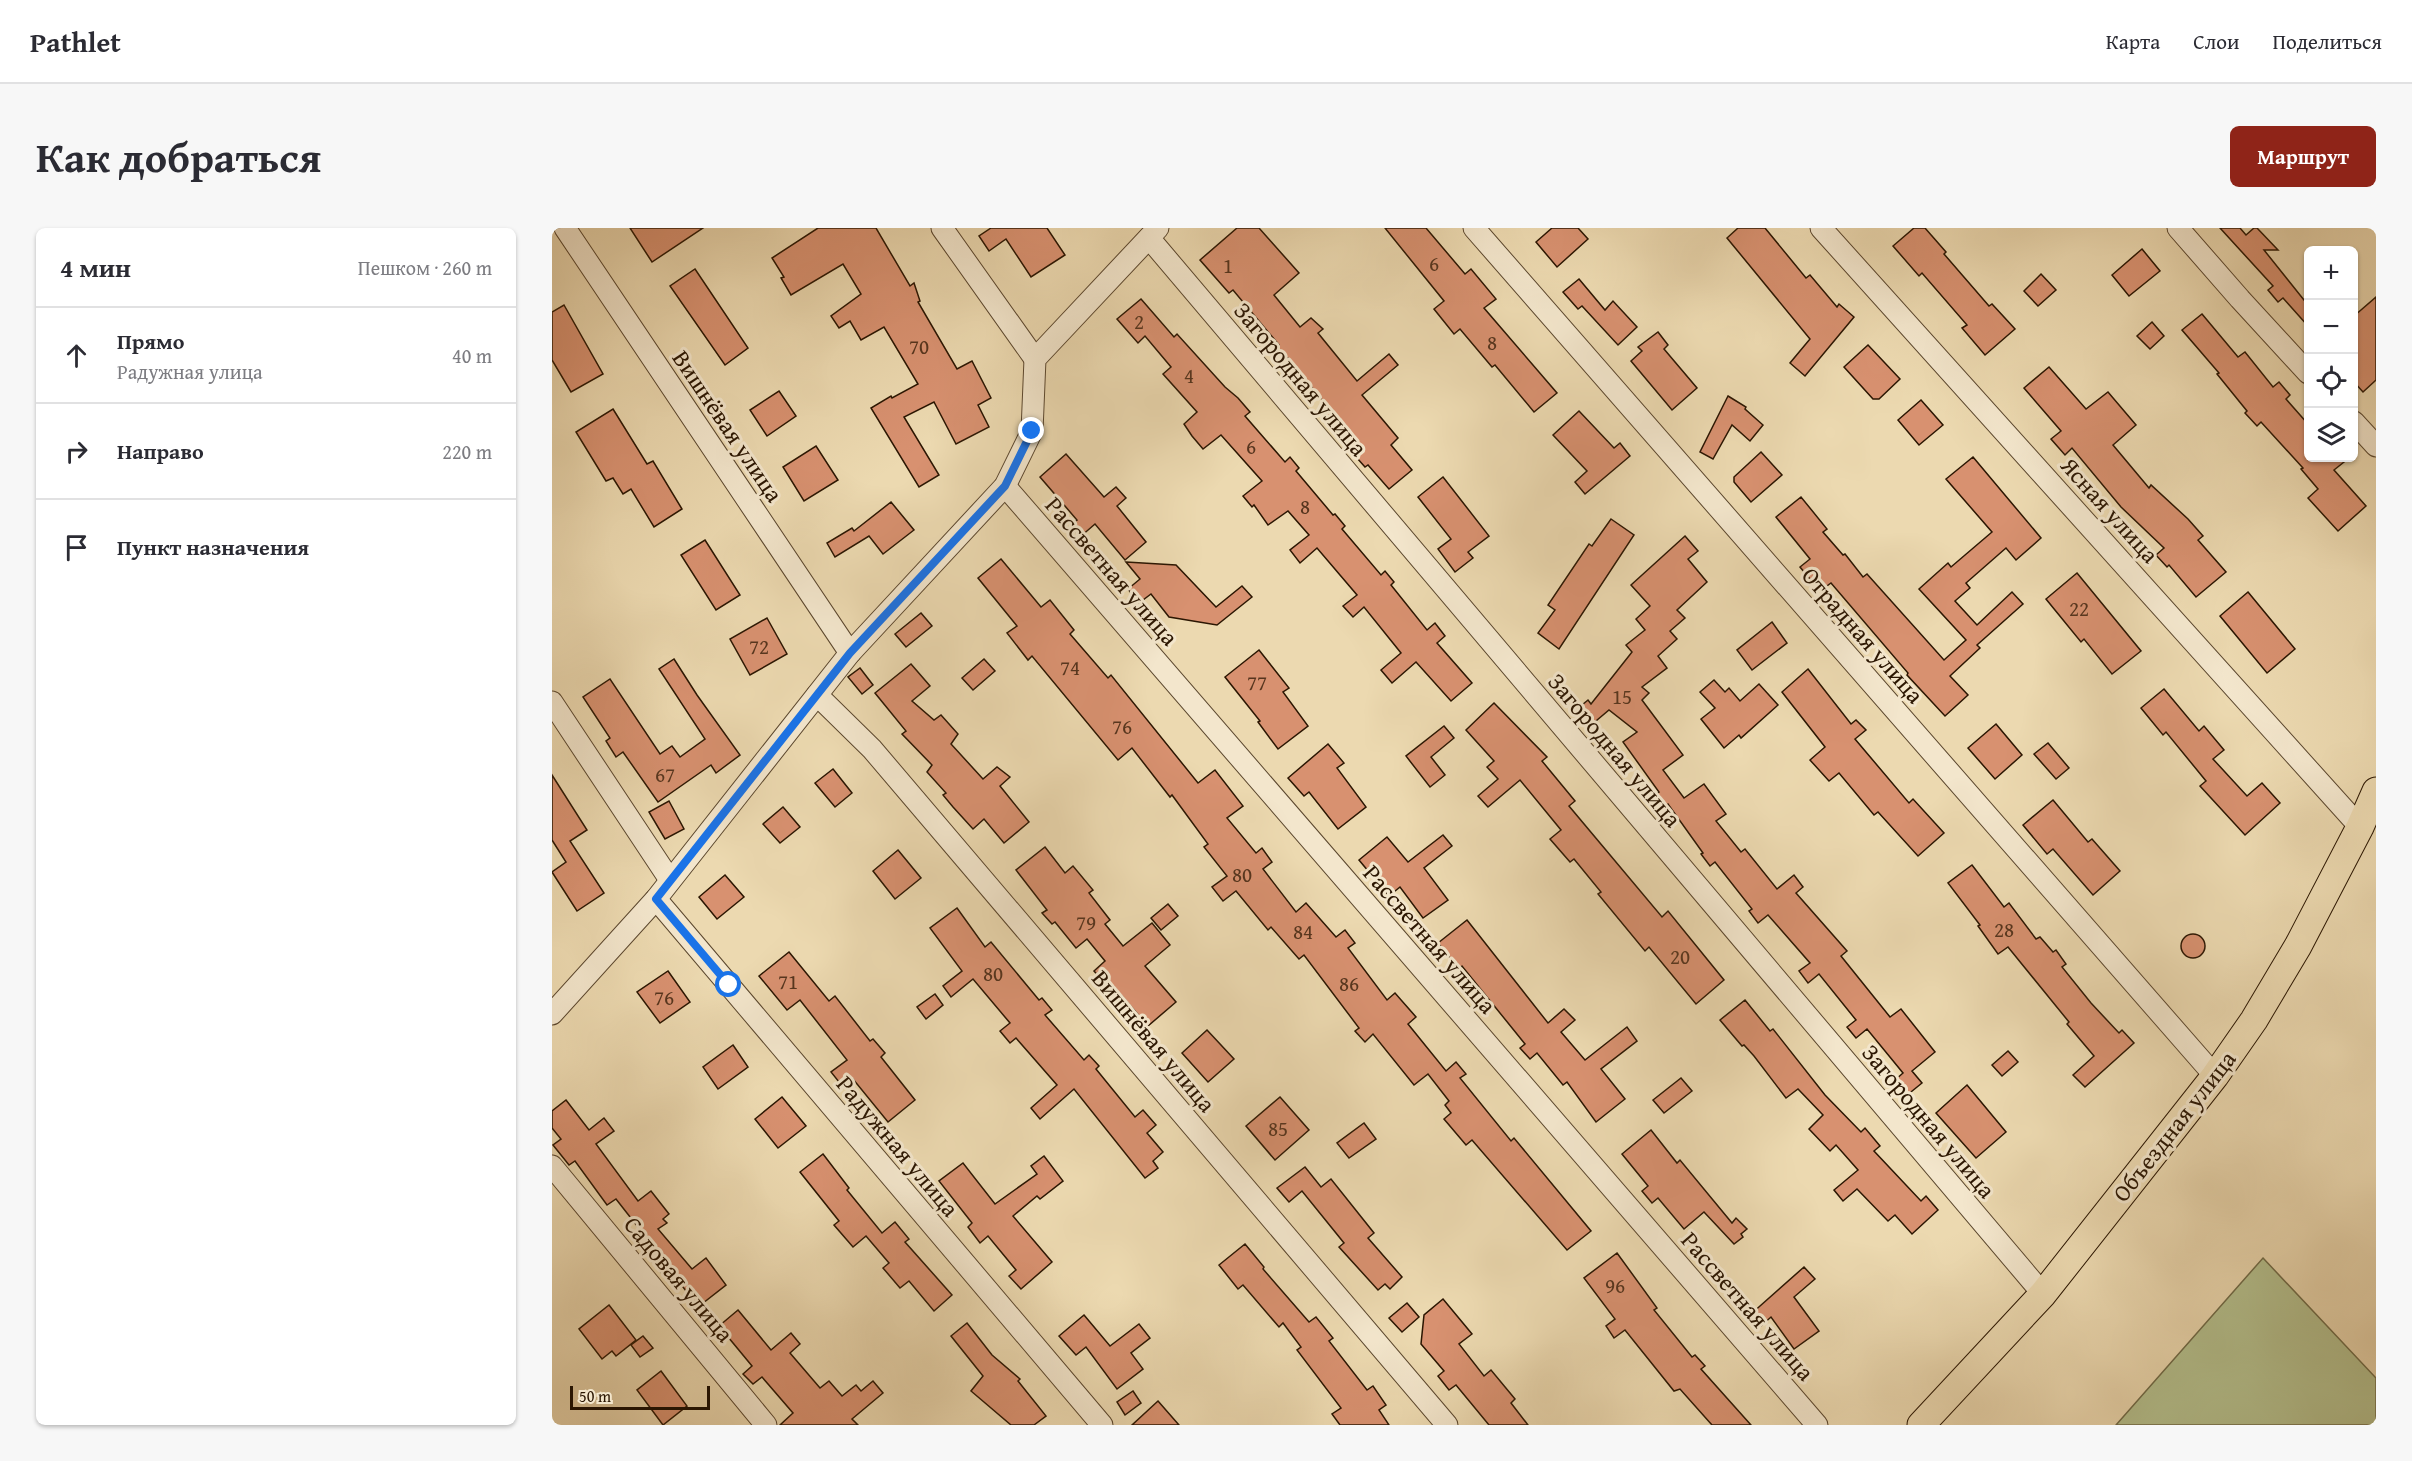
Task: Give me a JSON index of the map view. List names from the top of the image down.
{
  "streets": {
    "main road": ["Объездная улица"],
    "street": [
      "Загородная улица",
      "Вишнёвая улица",
      "Ясная улица",
      "Рассветная улица",
      "Отрадная улица",
      "Радужная улица",
      "Садовая улица"
    ]
  },
  "crossings": [
    ["Загородная улица", "Объездная улица"],
    ["Ясная улица", "Объездная улица"],
    ["Отрадная улица", "Объездная улица"]
  ],
  "house_numbers": [
    "6",
    "1",
    "2",
    "8",
    "70",
    "4",
    "6",
    "8",
    "22",
    "72",
    "74",
    "77",
    "15",
    "76",
    "67",
    "80",
    "79",
    "28",
    "84",
    "20",
    "80",
    "71",
    "86",
    "76",
    "85",
    "96"
  ],
  "scale_bar": "50 m",
  "page": {
    "header": "Pathlet",
    "nav": ["Карта", "Слои", "Поделиться"],
    "title": "Как добраться",
    "buttons": "Маршрут",
    "heading": ["4 мин", "Пешком · 260 m"],
    "map_buttons": ["+", "−"],
    "list": [
      ["Прямо", "Радужная улица", "40 m"],
      ["Направо", "220 m"],
      "Пункт назначения"
    ],
    "scale": "50 m"
  }
}
